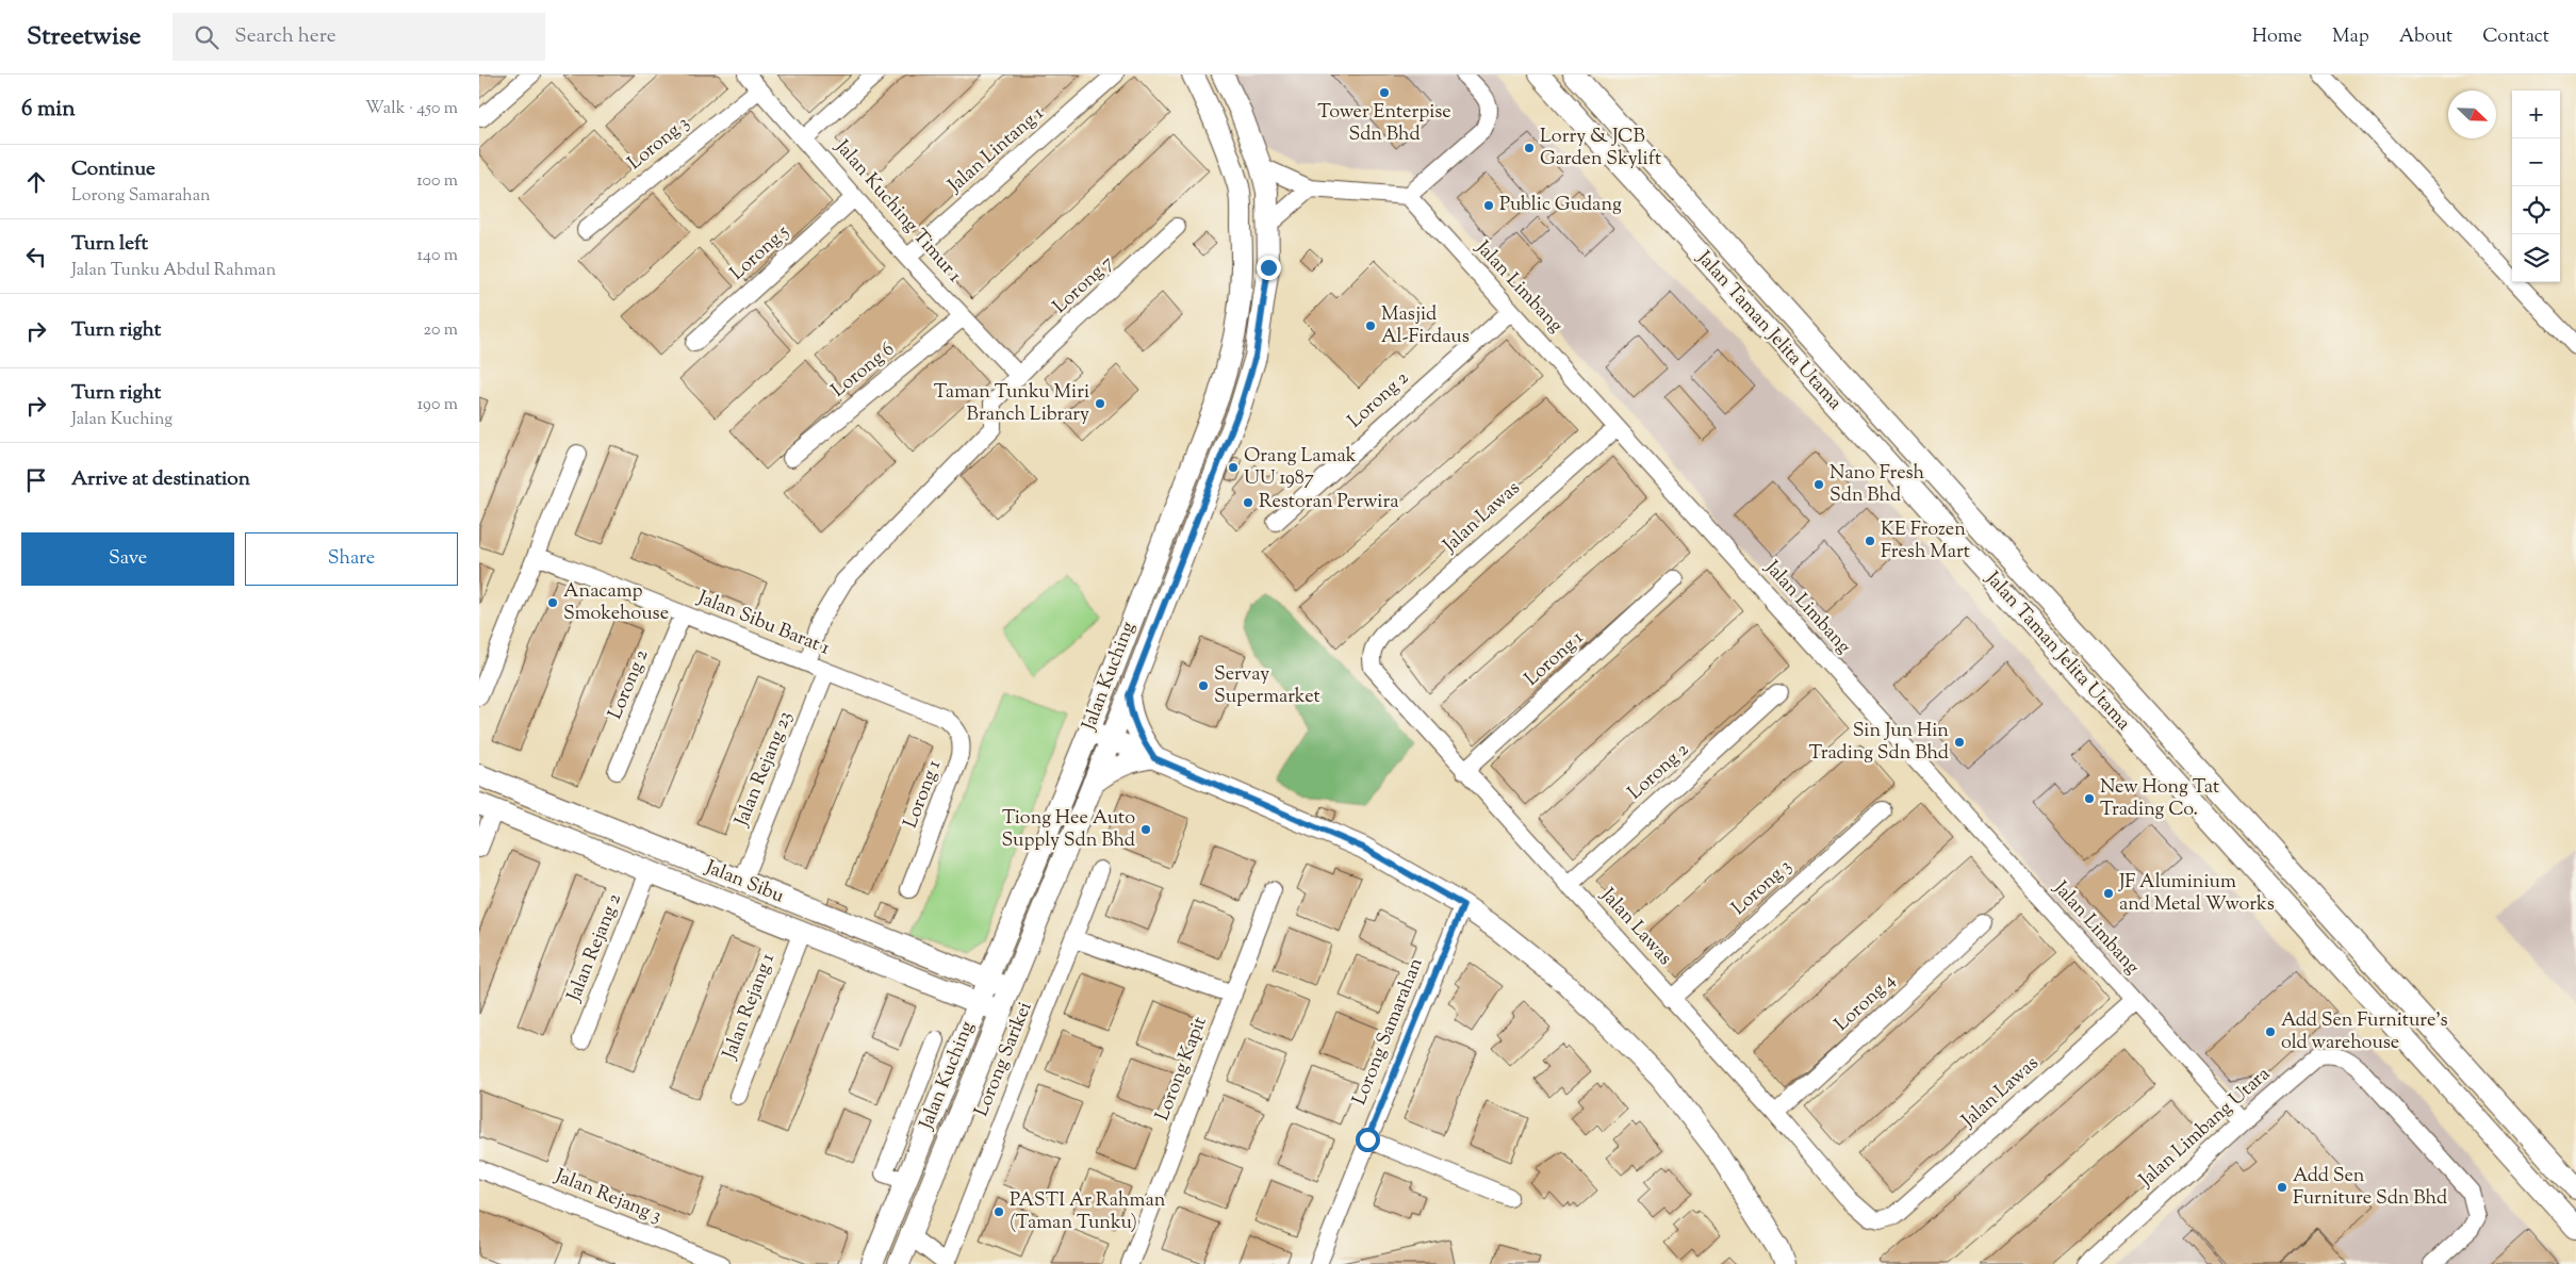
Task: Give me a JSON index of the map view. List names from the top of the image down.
{
  "streets": {
    "street": [
      "Lorong 3",
      "Jalan Lintang 1",
      "Jalan Kuching Timur 1",
      "Lorong 5",
      "Lorong 7",
      "Jalan Limbang",
      "Jalan Taman Jelita Utama",
      "Lorong 6",
      "Lorong 2",
      "Jalan Lawas",
      "Jalan Sibu Barat 1",
      "Lorong 1",
      "Jalan Kuching",
      "Jalan Rejang 23",
      "Jalan Sibu",
      "Jalan Rejang 2",
      "Lorong 4",
      "Jalan Rejang 1",
      "Lorong Samarahan",
      "Lorong Sarikei",
      "Lorong Kapit",
      "Jalan Limbang Utara",
      "Jalan Rejang 3"
    ]
  },
  "crossings": [
    ["Lorong 3", "Jalan Kuching Timur 1"],
    ["Lorong 3", "Jalan Lawas"],
    ["Jalan Lintang 1", "Jalan Kuching Timur 1"],
    ["Jalan Kuching Timur 1", "Lorong 5"],
    ["Jalan Kuching Timur 1", "Lorong 7"],
    ["Jalan Kuching Timur 1", "Lorong 6"],
    ["Lorong 7", "Jalan Sibu Barat 1"],
    ["Jalan Limbang", "Lorong 2"],
    ["Jalan Limbang", "Jalan Lawas"],
    ["Jalan Limbang", "Jalan Limbang Utara"],
    ["Lorong 2", "Jalan Lawas"],
    ["Lorong 2", "Jalan Sibu Barat 1"],
    ["Jalan Lawas", "Lorong 1"],
    ["Jalan Lawas", "Lorong 4"],
    ["Jalan Sibu Barat 1", "Lorong 1"],
    ["Jalan Sibu Barat 1", "Jalan Rejang 23"],
    ["Jalan Kuching", "Jalan Sibu"],
    ["Jalan Rejang 23", "Jalan Sibu"],
    ["Jalan Sibu", "Jalan Rejang 2"],
    ["Jalan Sibu", "Jalan Rejang 1"]
  ],
  "places": [
    "Tower Enterpise Sdn Bhd",
    "Lorry & JCB Garden Skylift",
    "Public Gudang",
    "Masjid Al-Firdaus",
    "Taman Tunku Miri Branch Library",
    "Orang Lamak UU 1987",
    "Nano Fresh Sdn Bhd",
    "Restoran Perwira",
    "KE Frozen Fresh Mart",
    "Anacamp Smokehouse",
    "Servay Supermarket",
    "Sin Jun Hin Trading Sdn Bhd",
    "New Hong Tat Trading Co.",
    "Tiong Hee Auto Supply Sdn Bhd",
    "JF Aluminium and Metal Wworks",
    "Add Sen Furniture's old warehouse",
    "Add Sen Furniture Sdn Bhd",
    "PASTI Ar Rahman (Taman Tunku)"
  ],
  "north": "bottom right",
  "page": {
    "header": "Streetwise",
    "search": "Search here",
    "nav": [
      "Home",
      "Map",
      "About",
      "Contact"
    ],
    "heading": ["6 min", "Walk · 450 m"],
    "map_buttons": ["+", "−"],
    "list": [
      ["Continue", "Lorong Samarahan", "100 m"],
      ["Turn left", "Jalan Tunku Abdul Rahman", "140 m"],
      ["Turn right", "20 m"],
      ["Turn right", "Jalan Kuching", "190 m"],
      "Arrive at destination"
    ],
    "buttons": ["Save", "Share"]
  }
}
